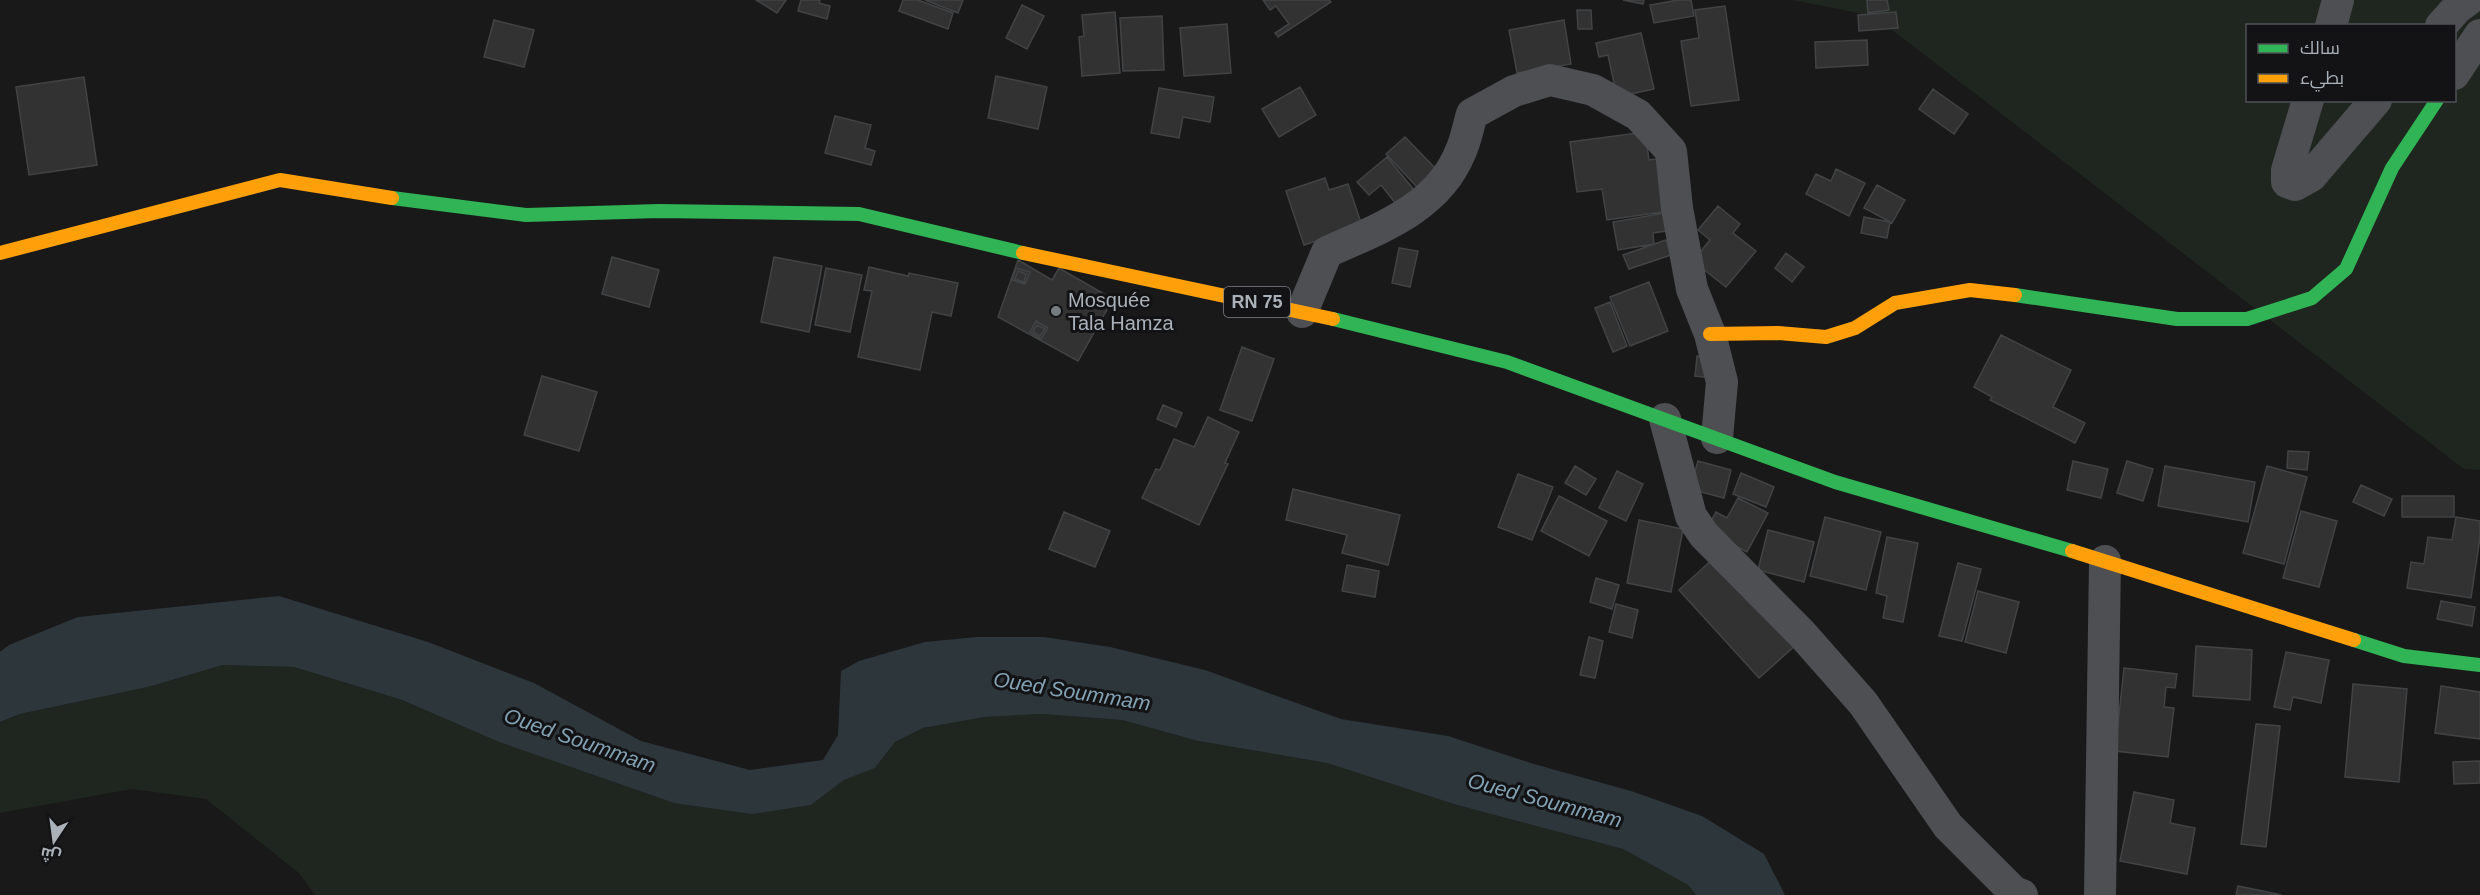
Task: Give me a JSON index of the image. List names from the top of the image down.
{
  "streets": {
    "main road": ["RN 75"]
  },
  "water": ["Oued Soummam"],
  "places": ["Mosquée Tala Hamza"],
  "legend": ["سالك", "بطيء"],
  "north": "bottom"
}
